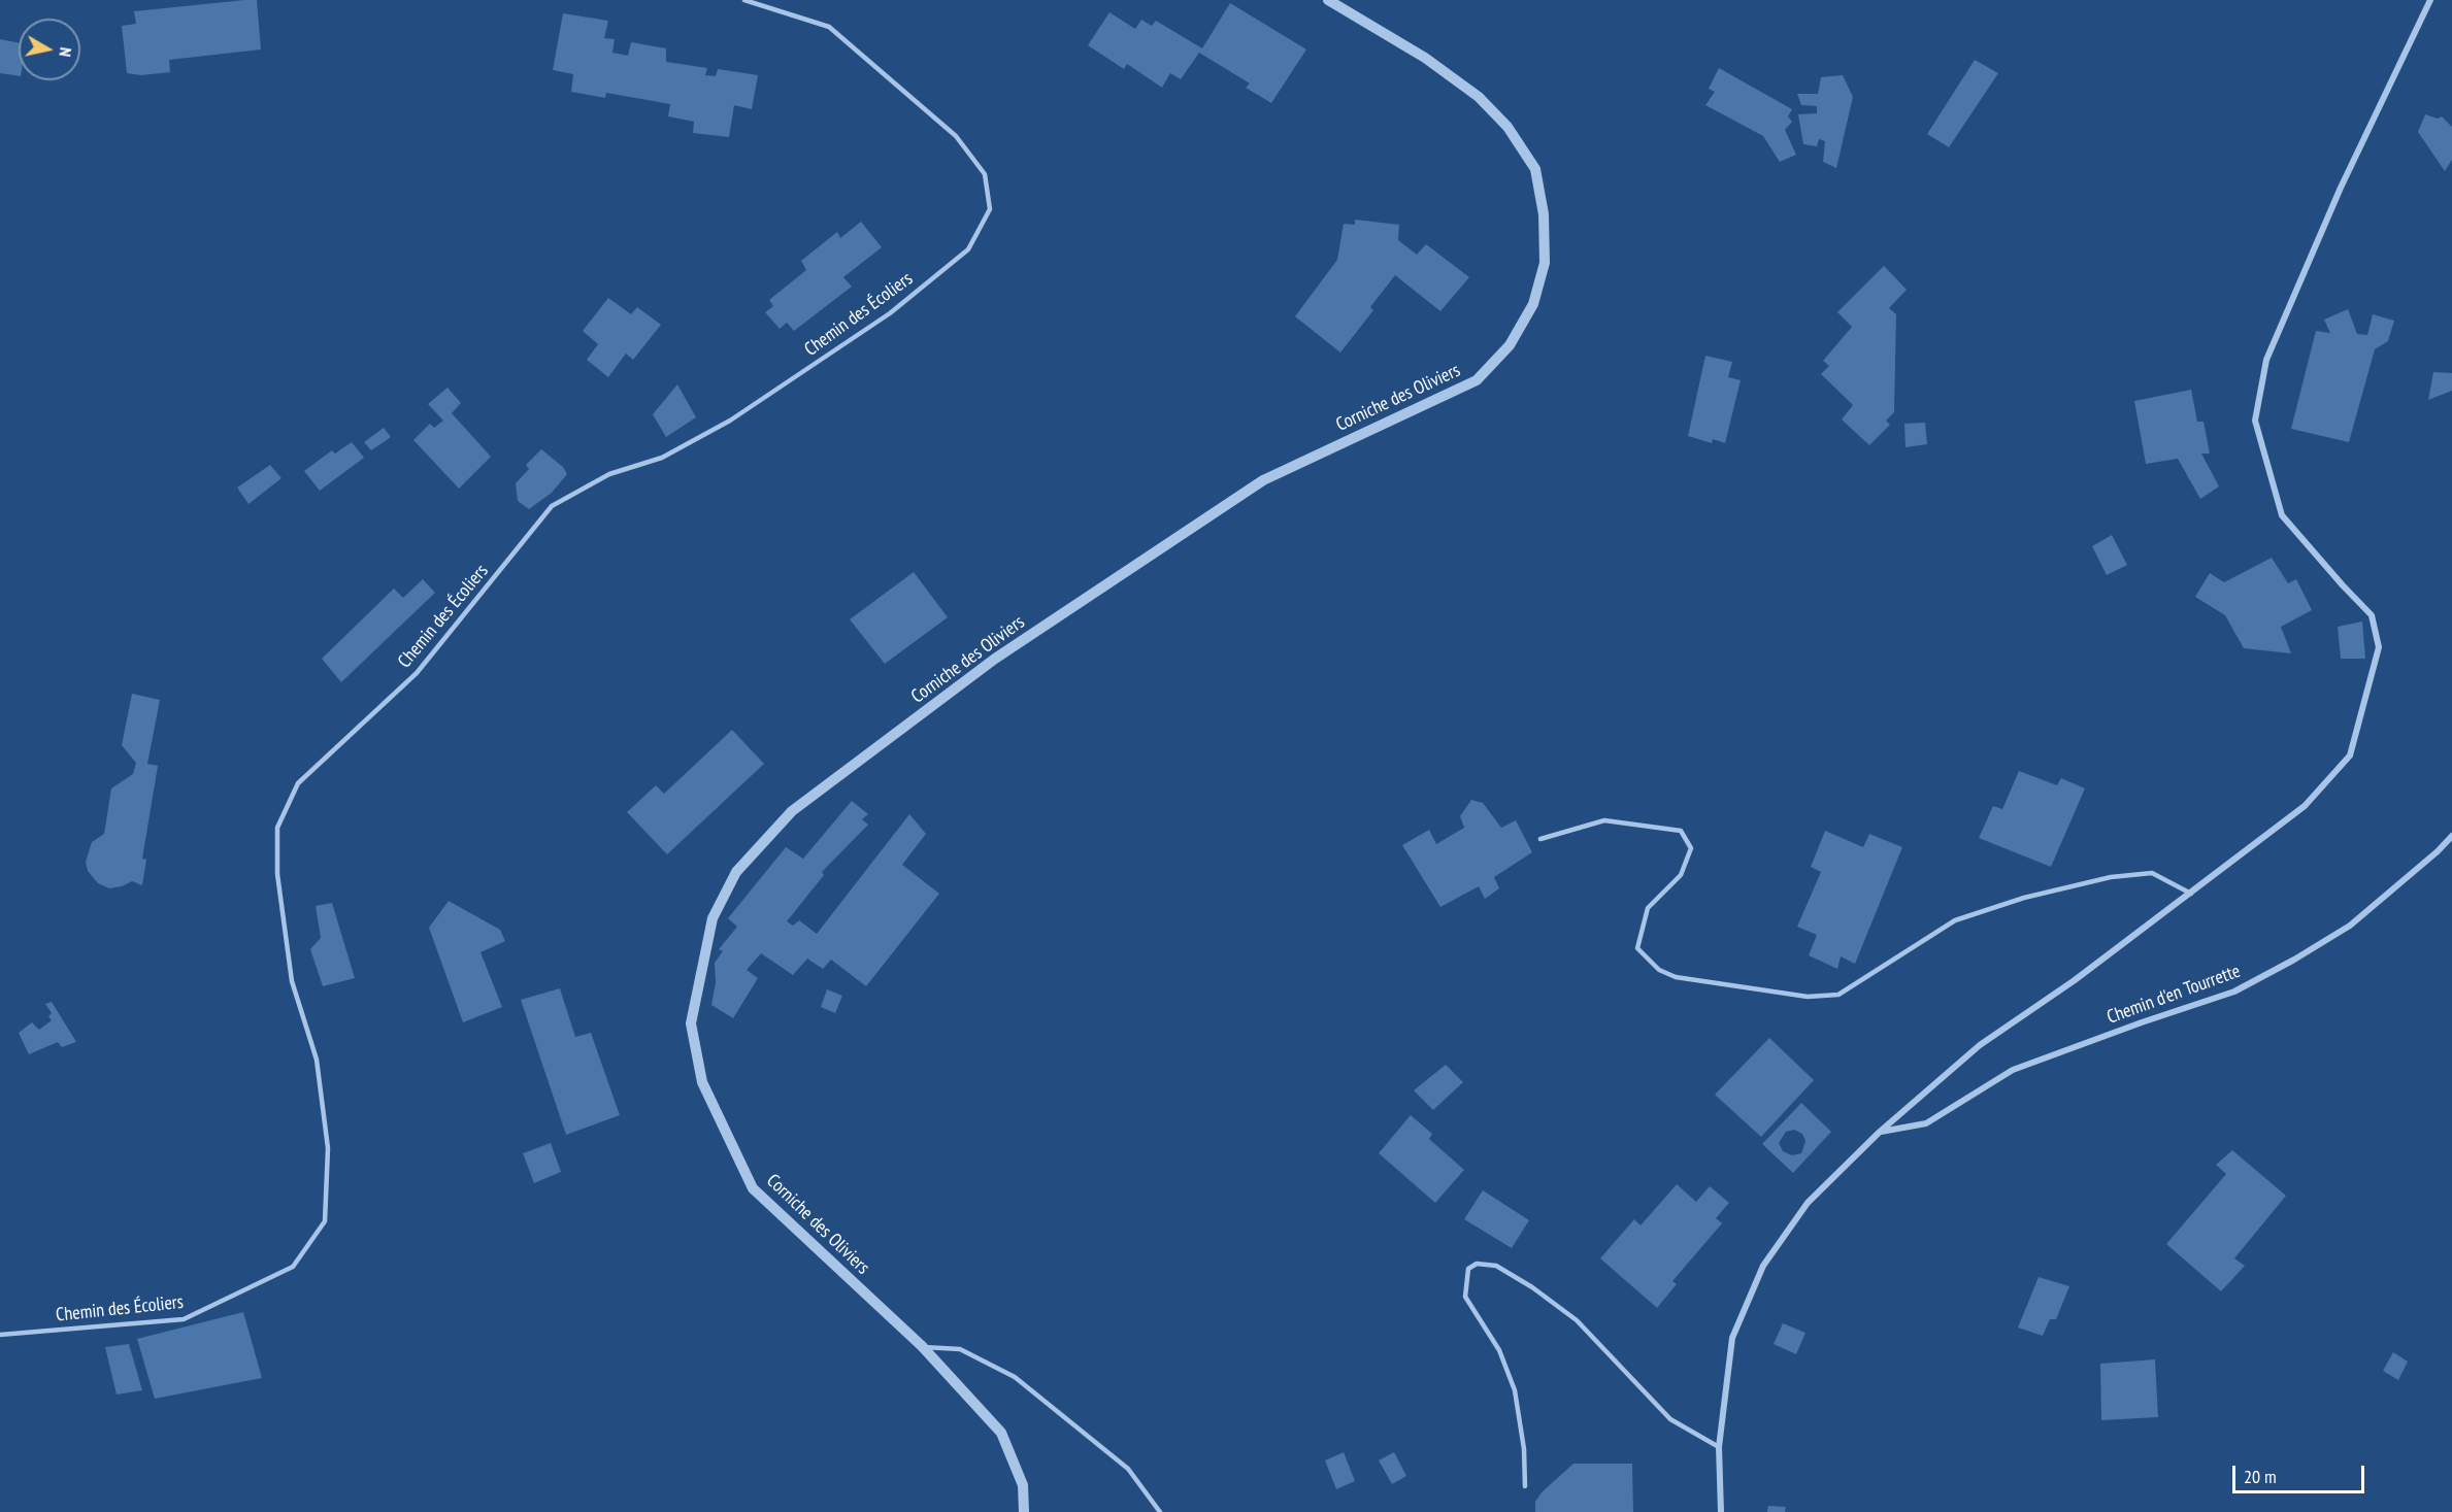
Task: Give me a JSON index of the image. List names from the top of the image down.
{
  "streets": {
    "street": ["Corniche des Oliviers", "Chemin d'en Tourrette"],
    "lane": ["Chemin des Écoliers"]
  },
  "scale_bar": "20 m",
  "north": "right"
}
